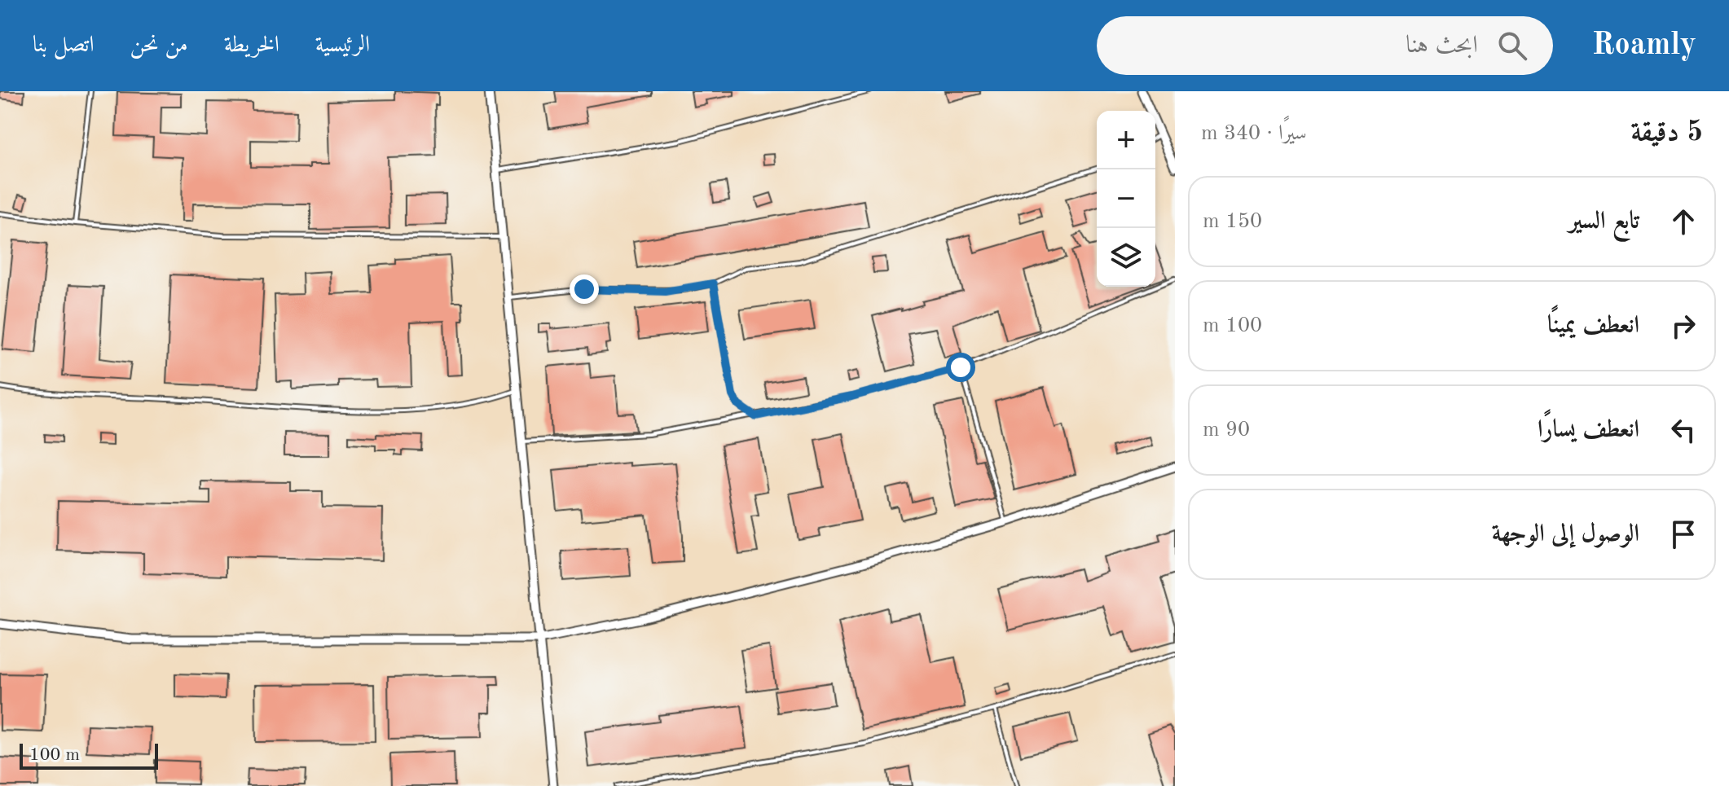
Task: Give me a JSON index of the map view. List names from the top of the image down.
{
  "scale_bar": "100 m",
  "page": {
    "header": "Roamly",
    "search": "ابحث هنا",
    "nav": [
      "الرئيسية",
      "الخريطة",
      "من نحن",
      "اتصل بنا"
    ],
    "heading": ["5 دقيقة", "سيرًا · 340 m"],
    "map_buttons": ["+", "−"],
    "list": [
      ["تابع السير", "150 m"],
      ["انعطف يمينًا", "100 m"],
      ["انعطف يسارًا", "90 m"],
      "الوصول إلى الوجهة"
    ],
    "scale": "100 m"
  }
}
